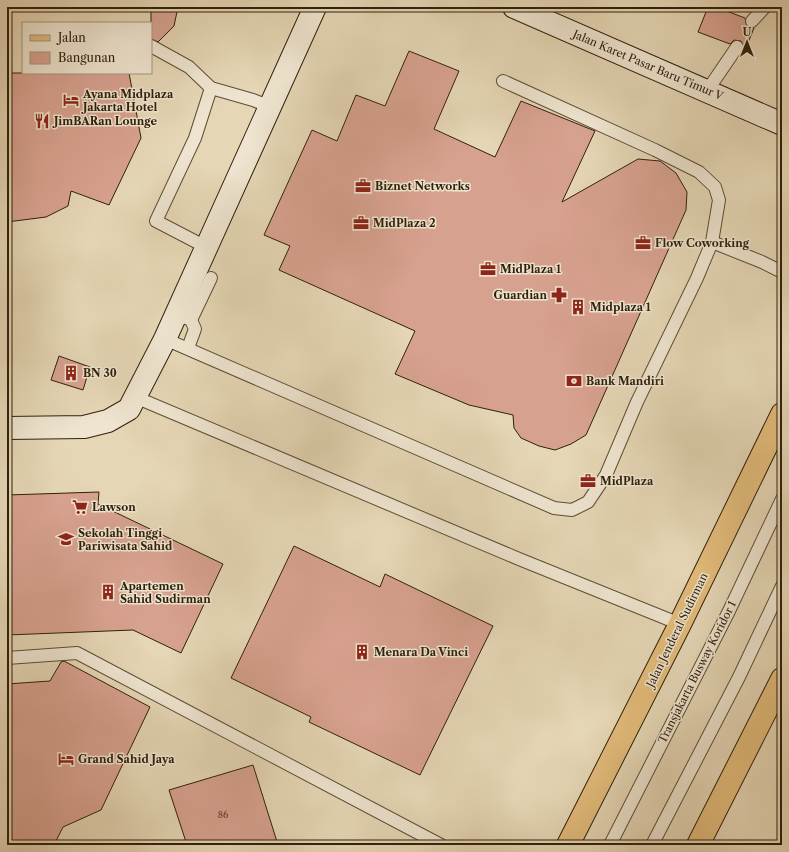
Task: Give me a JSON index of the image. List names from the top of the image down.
{
  "streets": {
    "main road": ["Jalan Jenderal Sudirman"],
    "street": ["Jalan Karet Pasar Baru Timur V"],
    "lane": ["Transjakarta Busway Koridor 1"]
  },
  "places": {
    "hotel": ["Ayana Midplaza Jakarta Hotel", "Grand Sahid Jaya"],
    "restaurant": ["JimBARan Lounge"],
    "office": [
      "Biznet Networks",
      "MidPlaza 2",
      "Flow Coworking",
      "MidPlaza 1",
      "MidPlaza"
    ],
    "pharmacy": ["Guardian"],
    "building": [
      "Midplaza 1",
      "BN 30",
      "Apartemen Sahid Sudirman",
      "Menara Da Vinci"
    ],
    "bank": ["Bank Mandiri"],
    "supermarket": ["Lawson"],
    "school or university": ["Sekolah Tinggi Pariwisata Sahid"]
  },
  "house_numbers": ["86"],
  "legend": ["Jalan", "Bangunan"],
  "north": "top"
}
